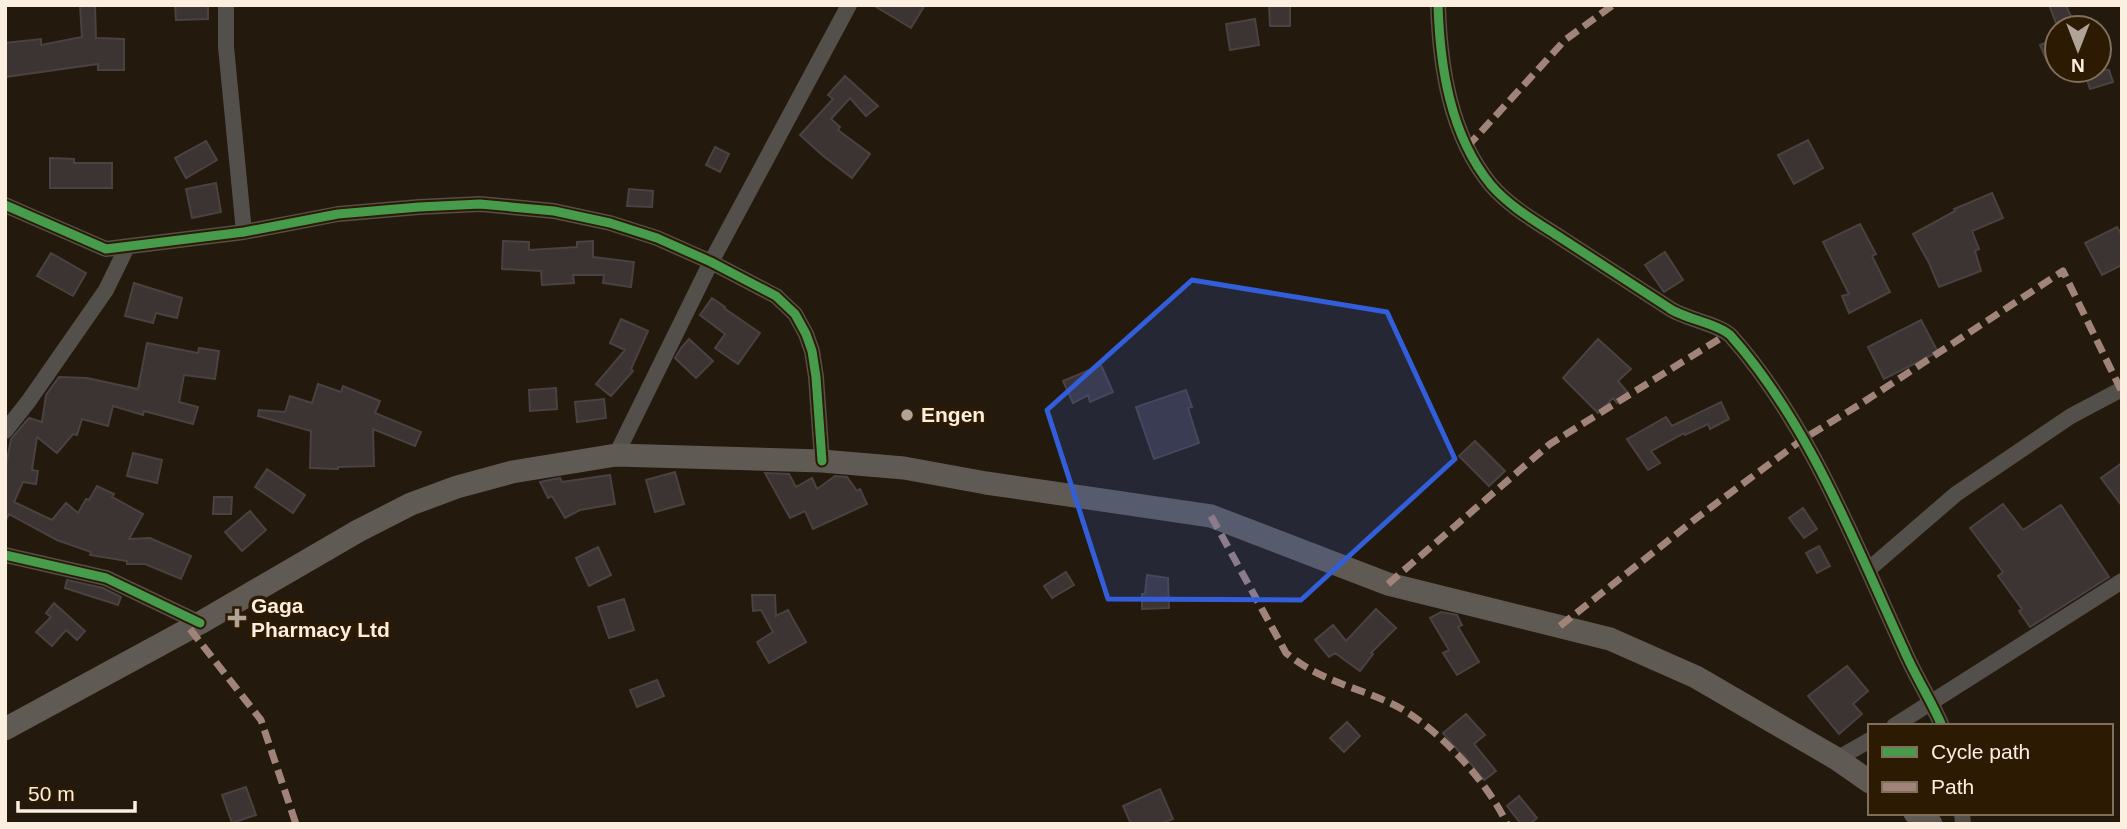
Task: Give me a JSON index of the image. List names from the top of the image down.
{
  "places": {
    "other": ["Engen"],
    "health": ["Gaga Pharmacy Ltd"]
  },
  "legend": ["Cycle path", "Path"],
  "scale_bar": "50 m",
  "north": "bottom"
}
